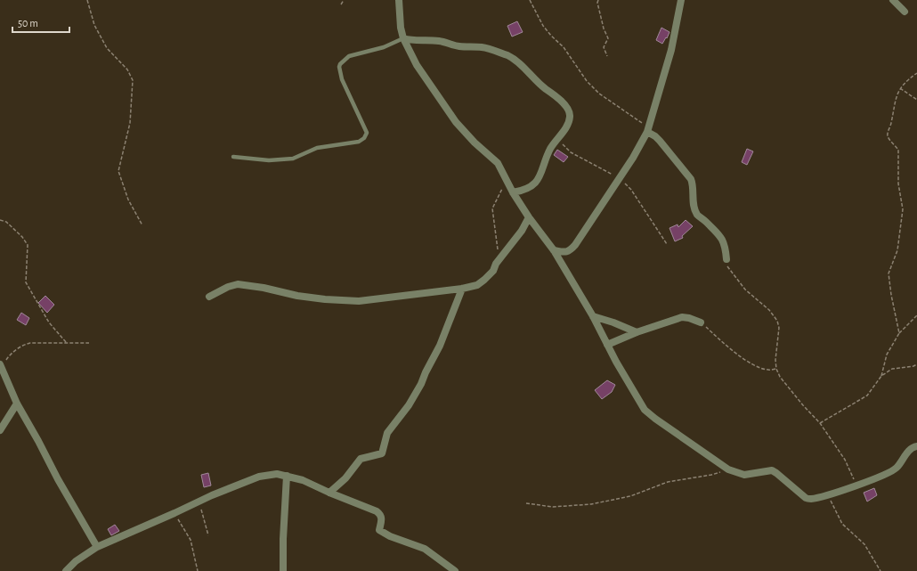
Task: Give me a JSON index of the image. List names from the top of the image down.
{
  "scale_bar": "50 m"
}
